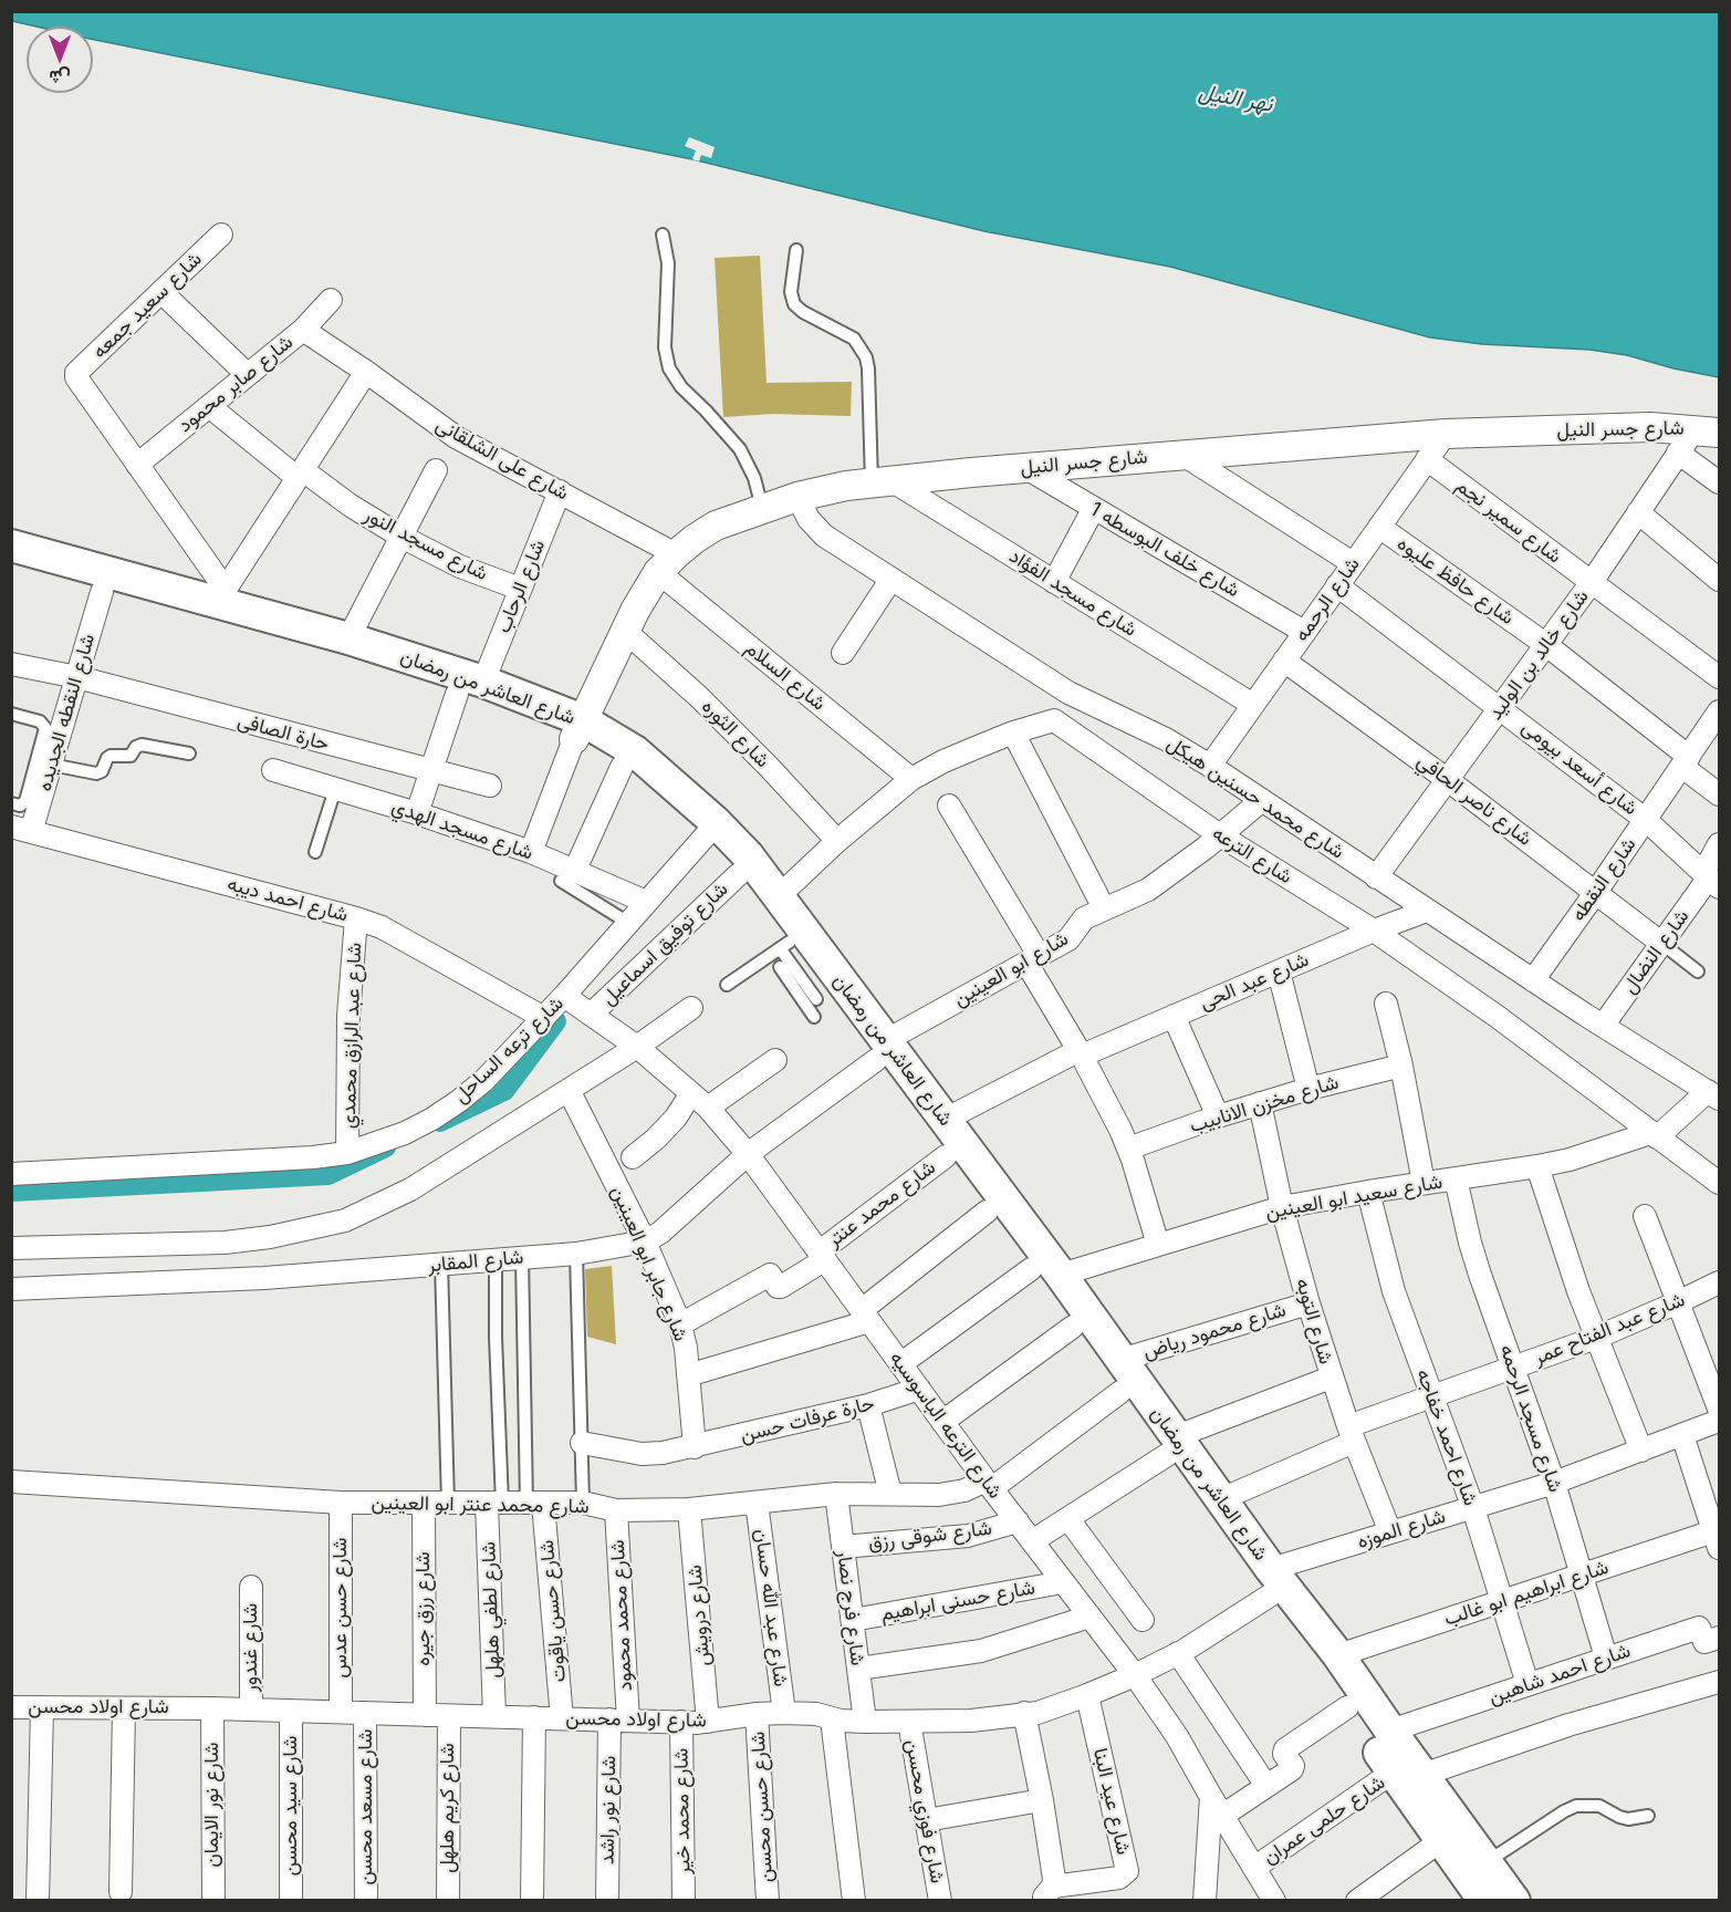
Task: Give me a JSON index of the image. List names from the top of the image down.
{
  "streets": {
    "main road": ["شارع العاشر من رمضان"],
    "street": [
      "شارع سعيد جمعه",
      "شارع صابر محمود",
      "شارع جسر النيل",
      "شارع على الشلقانى",
      "شارع سمير نجم",
      "شارع مسجد النور",
      "شارع خلف البوسطه 1",
      "شارع حافظ عليوه",
      "شارع الرحاب",
      "شارع مسجد الفؤاد",
      "شارع الرحمه",
      "شارع خالد بن الوليد",
      "شارع السلام",
      "شارع النقطه الجديده",
      "حارة الصافى",
      "شارع الثوره",
      "شارع أسعد بيومى",
      "شارع محمد حسنين هيكل",
      "شارع ناصر الحافي",
      "شارع مسجد الهدي",
      "شارع الترعه",
      "شارع النقطه",
      "شارع احمد ديبه",
      "شارع توفيق اسماعيل",
      "شارع النضال",
      "شارع ابو العينين",
      "شارع عبد الحى",
      "شارع عبد الرازق محمدي",
      "شارع ترعه الساحل",
      "شارع مخزن الانابيب",
      "شارع سعيد ابو العينين",
      "شارع محمد عنتر",
      "شارع المقابر",
      "شارع جابر ابو العينين",
      "شارع التوبه",
      "شارع عبد الفتاح عمر",
      "شارع محمود رياض",
      "شارع مسجد الرحمه",
      "حارة عرفات حسن",
      "شارع الترعه الباسوسيه",
      "شارع احمد خفاجه",
      "شارع محمد عنتر ابو العينين",
      "شارع الموزه",
      "شارع شوقى رزق",
      "شارع ابراهيم ابو غالب",
      "شارع حسنى ابراهيم",
      "شارع حسن عدس",
      "شارع عبد الله حسان",
      "شارع فرج نصار",
      "شارع رزق جيره",
      "شارع لطفي هلهل",
      "شارع حسن ياقوت",
      "شارع محمد محمود",
      "شارع درويش",
      "شارع غندور",
      "شارع احمد شاهين",
      "شارع اولاد محسن",
      "شارع عيد البنا",
      "شارع نور الايمان",
      "شارع سيد محسن",
      "شارع مسعد محسن",
      "شارع حسن محسن",
      "شارع كريم هلهل",
      "شارع نور راشد",
      "شارع محمد خير",
      "شارع فوزي محسن",
      "شارع حلمى عمران"
    ]
  },
  "crossings": [
    ["شارع سعيد جمعه", "شارع صابر محمود"],
    ["شارع صابر محمود", "شارع على الشلقانى"],
    ["شارع صابر محمود", "شارع مسجد النور"],
    ["شارع جسر النيل", "شارع على الشلقانى"],
    ["شارع جسر النيل", "شارع خلف البوسطه 1"],
    ["شارع جسر النيل", "شارع مسجد الفؤاد"],
    ["شارع جسر النيل", "شارع الرحمه"],
    ["شارع جسر النيل", "شارع خالد بن الوليد"],
    ["شارع جسر النيل", "شارع السلام"],
    ["شارع جسر النيل", "شارع العاشر من رمضان"],
    ["شارع جسر النيل", "شارع الثوره"],
    ["شارع جسر النيل", "شارع محمد حسنين هيكل"],
    ["شارع على الشلقانى", "شارع الرحاب"],
    ["شارع على الشلقانى", "شارع السلام"],
    ["شارع سمير نجم", "شارع الرحمه"],
    ["شارع سمير نجم", "شارع خالد بن الوليد"],
    ["شارع مسجد النور", "شارع الرحاب"],
    ["شارع خلف البوسطه 1", "شارع الرحمه"],
    ["شارع حافظ عليوه", "شارع الرحمه"],
    ["شارع حافظ عليوه", "شارع خالد بن الوليد"],
    ["شارع حافظ عليوه", "شارع النقطه"],
    ["شارع الرحاب", "شارع العاشر من رمضان"],
    ["شارع الرحاب", "حارة الصافى"],
    ["شارع الرحاب", "شارع مسجد الهدي"],
    ["شارع مسجد الفؤاد", "شارع الرحمه"],
    ["شارع الرحمه", "شارع أسعد بيومى"],
    ["شارع الرحمه", "شارع محمد حسنين هيكل"],
    ["شارع الرحمه", "شارع ناصر الحافي"],
    ["شارع خالد بن الوليد", "شارع أسعد بيومى"],
    ["شارع خالد بن الوليد", "شارع محمد حسنين هيكل"],
    ["شارع خالد بن الوليد", "شارع ناصر الحافي"],
    ["شارع السلام", "شارع الترعه"],
    ["شارع العاشر من رمضان", "شارع النقطه الجديده"],
    ["شارع العاشر من رمضان", "شارع الترعه"],
    ["شارع العاشر من رمضان", "شارع توفيق اسماعيل"],
    ["شارع العاشر من رمضان", "شارع ابو العينين"],
    ["شارع العاشر من رمضان", "شارع عبد الحى"],
    ["شارع العاشر من رمضان", "شارع ترعه الساحل"],
    ["شارع العاشر من رمضان", "شارع سعيد ابو العينين"],
    ["شارع العاشر من رمضان", "شارع محمد عنتر"],
    ["شارع العاشر من رمضان", "شارع المقابر"],
    ["شارع العاشر من رمضان", "شارع عبد الفتاح عمر"],
    ["شارع العاشر من رمضان", "شارع محمود رياض"],
    ["شارع العاشر من رمضان", "شارع محمد عنتر ابو العينين"],
    ["شارع العاشر من رمضان", "شارع الموزه"],
    ["شارع العاشر من رمضان", "شارع ابراهيم ابو غالب"],
    ["شارع العاشر من رمضان", "شارع احمد شاهين"],
    ["شارع العاشر من رمضان", "شارع اولاد محسن"],
    ["شارع العاشر من رمضان", "شارع حلمى عمران"],
    ["شارع النقطه الجديده", "حارة الصافى"],
    ["شارع النقطه الجديده", "شارع احمد ديبه"],
    ["شارع الثوره", "شارع الترعه"],
    ["شارع أسعد بيومى", "شارع النقطه"],
    ["شارع أسعد بيومى", "شارع النضال"],
    ["شارع محمد حسنين هيكل", "شارع النقطه"],
    ["شارع محمد حسنين هيكل", "شارع النضال"],
    ["شارع محمد حسنين هيكل", "شارع ابو العينين"],
    ["شارع محمد حسنين هيكل", "شارع عبد الحى"],
    ["شارع ناصر الحافي", "شارع النقطه"],
    ["شارع ناصر الحافي", "شارع النضال"],
    ["شارع مسجد الهدي", "شارع ترعه الساحل"],
    ["شارع الترعه", "شارع ابو العينين"],
    ["شارع الترعه", "شارع عبد الحى"],
    ["شارع الترعه", "شارع سعيد ابو العينين"],
    ["شارع احمد ديبه", "شارع عبد الرازق محمدي"],
    ["شارع احمد ديبه", "شارع ترعه الساحل"],
    ["شارع توفيق اسماعيل", "شارع الترعه الباسوسيه"],
    ["شارع ابو العينين", "شارع المقابر"],
    ["شارع عبد الرازق محمدي", "شارع ترعه الساحل"],
    ["شارع ترعه الساحل", "شارع الترعه الباسوسيه"],
    ["شارع مخزن الانابيب", "شارع التوبه"],
    ["شارع سعيد ابو العينين", "شارع التوبه"],
    ["شارع سعيد ابو العينين", "شارع مسجد الرحمه"],
    ["شارع سعيد ابو العينين", "شارع الترعه الباسوسيه"],
    ["شارع سعيد ابو العينين", "شارع احمد خفاجه"],
    ["شارع محمد عنتر", "شارع جابر ابو العينين"],
    ["شارع محمد عنتر", "شارع الترعه الباسوسيه"],
    ["شارع المقابر", "شارع جابر ابو العينين"],
    ["شارع المقابر", "شارع الترعه الباسوسيه"],
    ["شارع جابر ابو العينين", "حارة عرفات حسن"],
    ["شارع التوبه", "شارع عبد الفتاح عمر"],
    ["شارع التوبه", "شارع محمود رياض"],
    ["شارع التوبه", "شارع الموزه"],
    ["شارع عبد الفتاح عمر", "شارع مسجد الرحمه"],
    ["شارع عبد الفتاح عمر", "شارع احمد خفاجه"],
    ["شارع مسجد الرحمه", "شارع الموزه"],
    ["شارع مسجد الرحمه", "شارع ابراهيم ابو غالب"],
    ["شارع مسجد الرحمه", "شارع احمد شاهين"],
    ["حارة عرفات حسن", "شارع الترعه الباسوسيه"],
    ["شارع الترعه الباسوسيه", "شارع محمد عنتر ابو العينين"],
    ["شارع الترعه الباسوسيه", "شارع شوقى رزق"],
    ["شارع الترعه الباسوسيه", "شارع حسنى ابراهيم"],
    ["شارع الترعه الباسوسيه", "شارع اولاد محسن"],
    ["شارع الترعه الباسوسيه", "شارع حلمى عمران"],
    ["شارع احمد خفاجه", "شارع الموزه"],
    ["شارع احمد خفاجه", "شارع ابراهيم ابو غالب"],
    ["شارع احمد خفاجه", "شارع احمد شاهين"],
    ["شارع محمد عنتر ابو العينين", "شارع حسن عدس"],
    ["شارع محمد عنتر ابو العينين", "شارع عبد الله حسان"],
    ["شارع محمد عنتر ابو العينين", "شارع فرج نصار"],
    ["شارع محمد عنتر ابو العينين", "شارع رزق جيره"],
    ["شارع محمد عنتر ابو العينين", "شارع لطفي هلهل"],
    ["شارع محمد عنتر ابو العينين", "شارع حسن ياقوت"],
    ["شارع محمد عنتر ابو العينين", "شارع محمد محمود"],
    ["شارع محمد عنتر ابو العينين", "شارع درويش"],
    ["شارع الموزه", "شارع اولاد محسن"],
    ["شارع شوقى رزق", "شارع فرج نصار"],
    ["شارع حسنى ابراهيم", "شارع فرج نصار"],
    ["شارع حسن عدس", "شارع اولاد محسن"],
    ["شارع عبد الله حسان", "شارع اولاد محسن"],
    ["شارع فرج نصار", "شارع اولاد محسن"],
    ["شارع رزق جيره", "شارع اولاد محسن"],
    ["شارع لطفي هلهل", "شارع اولاد محسن"],
    ["شارع حسن ياقوت", "شارع اولاد محسن"],
    ["شارع محمد محمود", "شارع اولاد محسن"],
    ["شارع محمد محمود", "شارع نور راشد"],
    ["شارع درويش", "شارع اولاد محسن"],
    ["شارع غندور", "شارع اولاد محسن"],
    ["شارع اولاد محسن", "شارع عيد البنا"],
    ["شارع اولاد محسن", "شارع نور الايمان"],
    ["شارع اولاد محسن", "شارع سيد محسن"],
    ["شارع اولاد محسن", "شارع مسعد محسن"],
    ["شارع اولاد محسن", "شارع حسن محسن"],
    ["شارع اولاد محسن", "شارع كريم هلهل"],
    ["شارع اولاد محسن", "شارع نور راشد"],
    ["شارع اولاد محسن", "شارع محمد خير"],
    ["شارع اولاد محسن", "شارع فوزي محسن"]
  ],
  "water": ["نهر النيل"],
  "north": "bottom"
}
